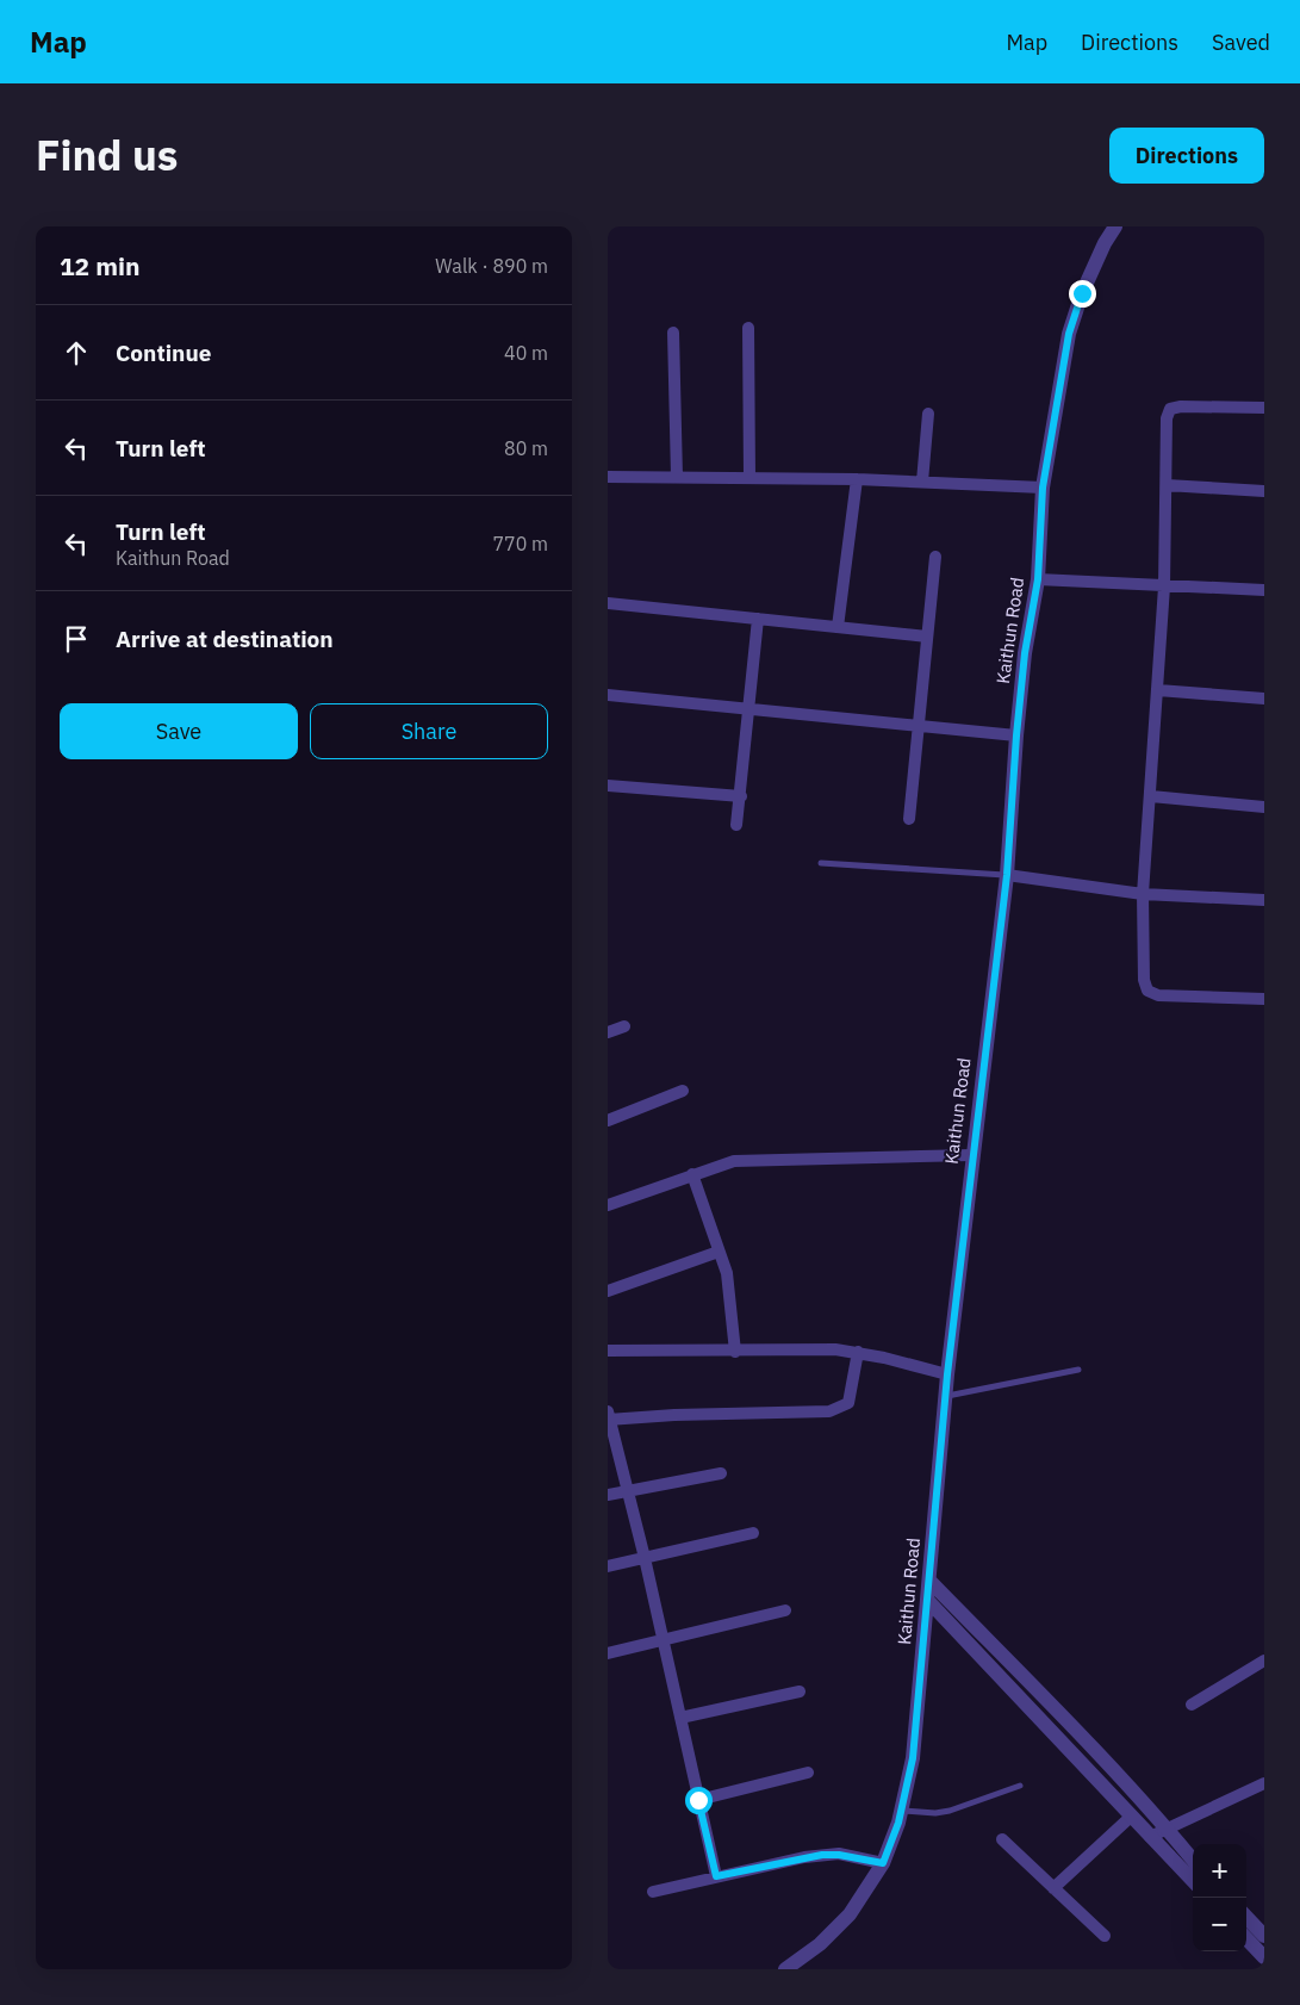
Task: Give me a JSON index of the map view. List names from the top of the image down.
{
  "streets": {
    "street": ["Kaithun Road"]
  },
  "page": {
    "header": "Map",
    "nav": ["Map", "Directions", "Saved"],
    "title": "Find us",
    "buttons": [
      "Directions",
      ["Save", "Share"]
    ],
    "heading": ["12 min", "Walk · 890 m"],
    "list": [
      ["Continue", "40 m"],
      ["Turn left", "80 m"],
      ["Turn left", "Kaithun Road", "770 m"],
      "Arrive at destination"
    ],
    "map_buttons": ["+", "−"]
  }
}
